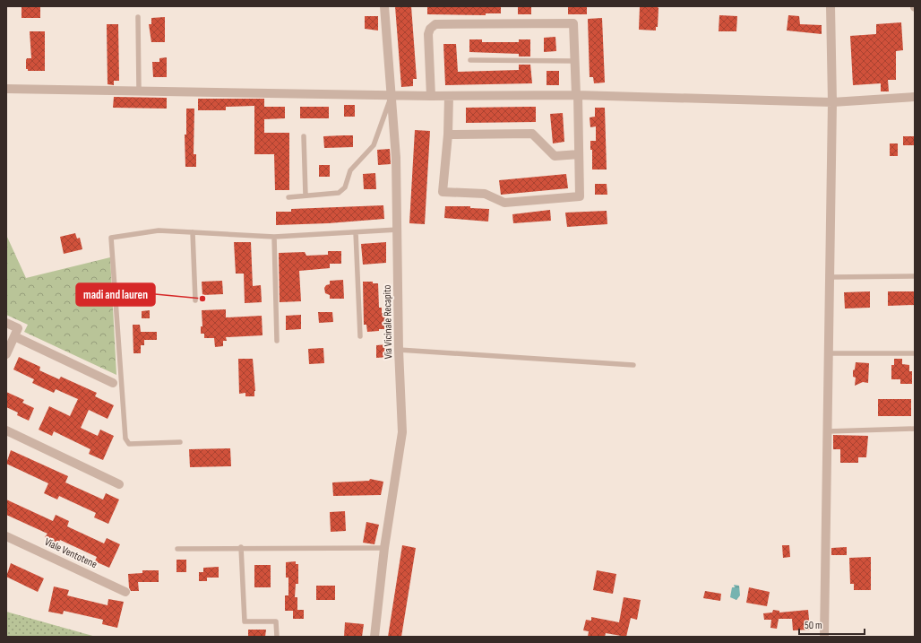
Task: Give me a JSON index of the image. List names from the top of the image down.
{
  "streets": {
    "street": ["Via Vicinale Recapito", "Viale Ventotene"]
  },
  "places": ["madi and lauren"],
  "scale_bar": "50 m"
}
